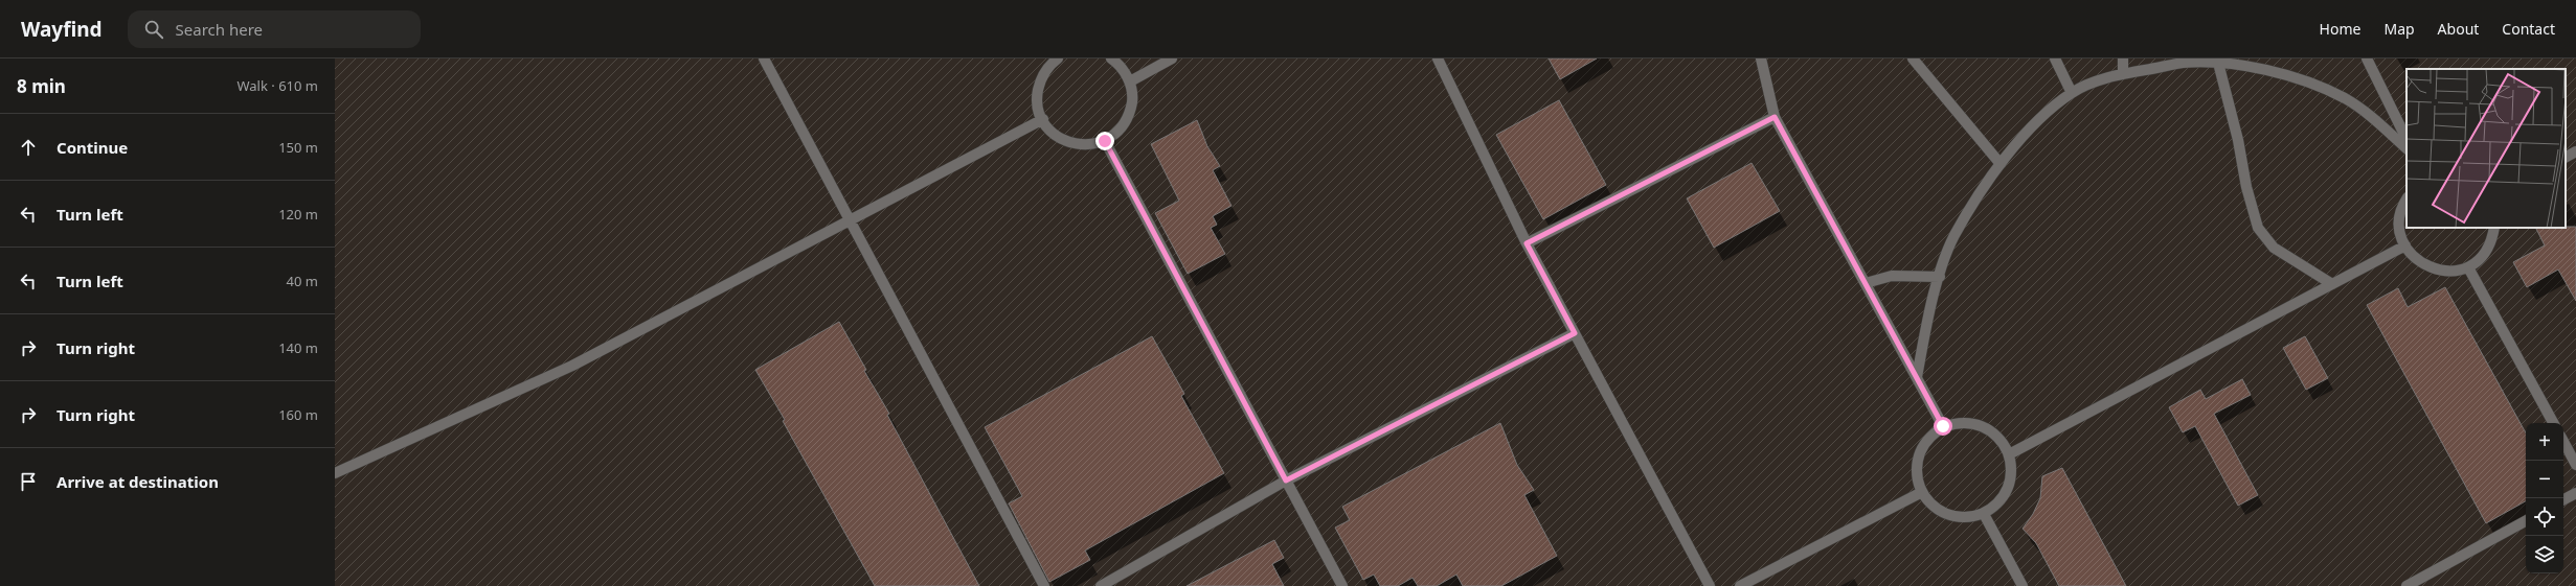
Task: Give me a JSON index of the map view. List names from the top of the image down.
{
  "page": {
    "header": "Wayfind",
    "search": "Search here",
    "nav": [
      "Home",
      "Map",
      "About",
      "Contact"
    ],
    "heading": ["8 min", "Walk · 610 m"],
    "list": [
      ["Continue", "150 m"],
      ["Turn left", "120 m"],
      ["Turn left", "40 m"],
      ["Turn right", "140 m"],
      ["Turn right", "160 m"],
      "Arrive at destination"
    ],
    "map_buttons": ["+", "−"]
  }
}
